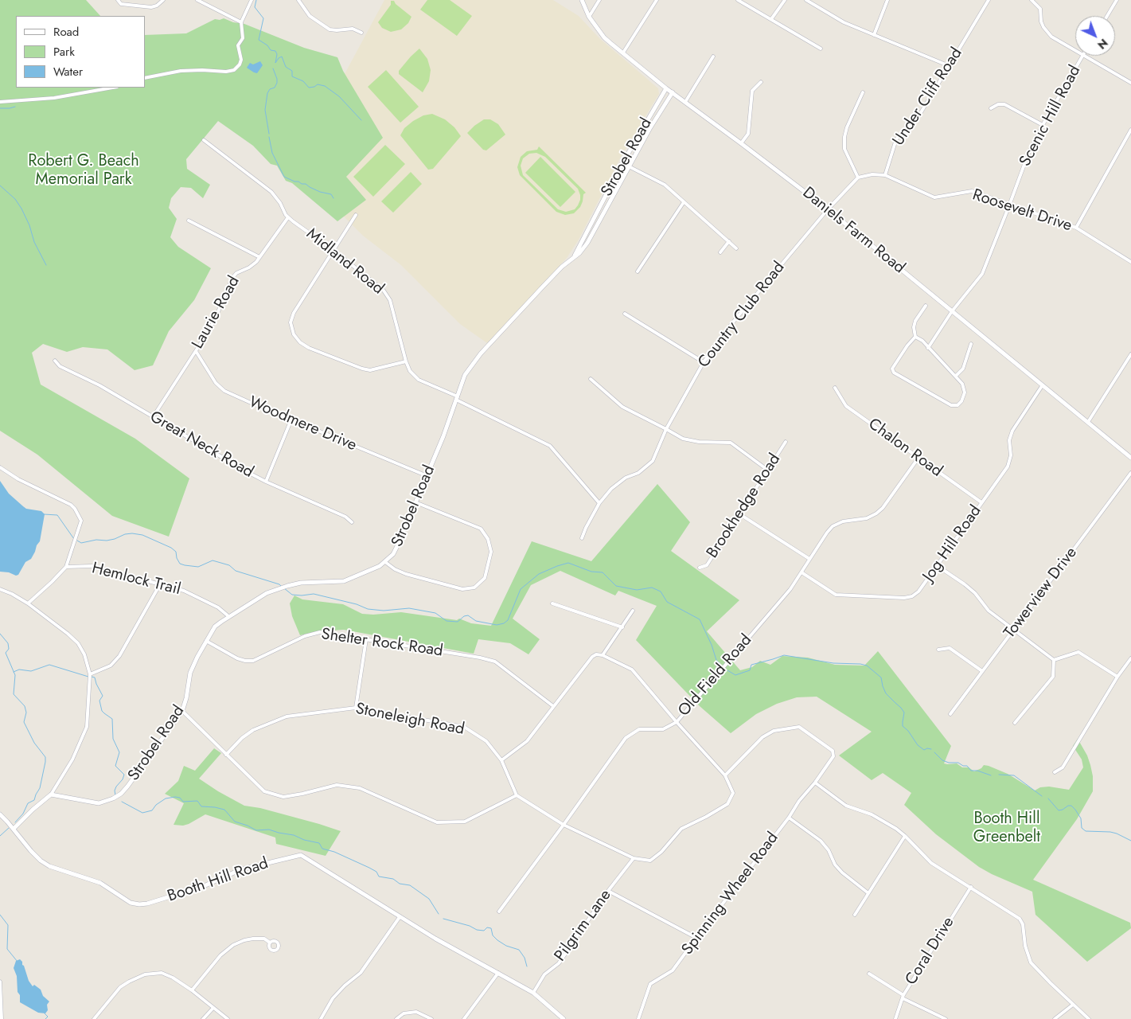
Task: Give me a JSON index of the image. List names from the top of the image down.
{
  "streets": {
    "street": [
      "Under Cliff Road",
      "Scenic Hill Road",
      "Strobel Road",
      "Roosevelt Drive",
      "Daniels Farm Road",
      "Midland Road",
      "Laurie Road",
      "Country Club Road",
      "Woodmere Drive",
      "Great Neck Road",
      "Chalon Road",
      "Brookhedge Road",
      "Jog Hill Road",
      "Hemlock Trail",
      "Towerview Drive",
      "Shelter Rock Road",
      "Old Field Road",
      "Stoneleigh Road",
      "Booth Hill Road",
      "Spinning Wheel Road",
      "Pilgrim Lane",
      "Coral Drive"
    ]
  },
  "crossings": [
    ["Under Cliff Road", "Roosevelt Drive"],
    ["Scenic Hill Road", "Roosevelt Drive"],
    ["Scenic Hill Road", "Daniels Farm Road"],
    ["Strobel Road", "Daniels Farm Road"],
    ["Strobel Road", "Midland Road"],
    ["Strobel Road", "Woodmere Drive"],
    ["Strobel Road", "Hemlock Trail"],
    ["Strobel Road", "Shelter Rock Road"],
    ["Daniels Farm Road", "Country Club Road"],
    ["Daniels Farm Road", "Jog Hill Road"],
    ["Midland Road", "Laurie Road"],
    ["Midland Road", "Country Club Road"],
    ["Laurie Road", "Woodmere Drive"],
    ["Laurie Road", "Great Neck Road"],
    ["Chalon Road", "Jog Hill Road"],
    ["Chalon Road", "Old Field Road"],
    ["Jog Hill Road", "Old Field Road"],
    ["Booth Hill Road", "Pilgrim Lane"]
  ],
  "parks": ["Robert G. Beach Memorial Park", "Booth Hill Greenbelt"],
  "legend": ["Road", "Park", "Water"],
  "north": "bottom right"
}
